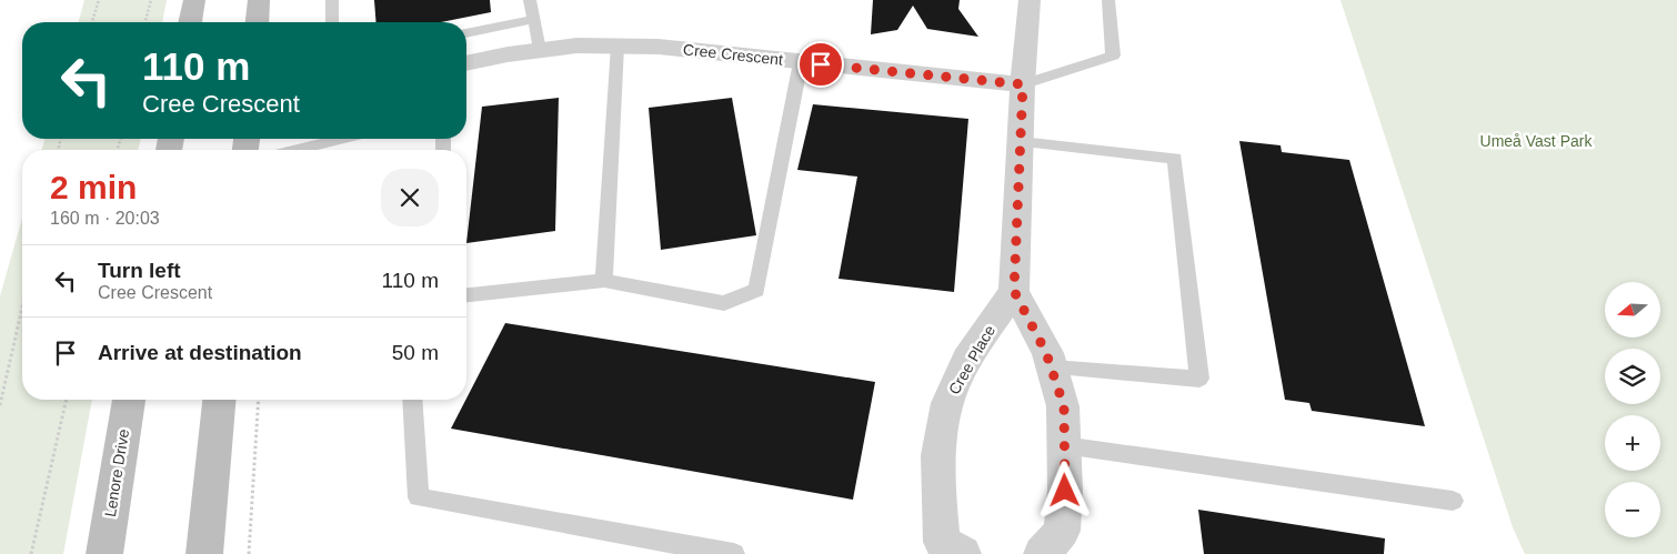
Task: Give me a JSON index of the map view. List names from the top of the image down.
{
  "streets": {
    "main road": ["Lenore Drive"],
    "street": ["Cree Crescent", "Cree Place"]
  },
  "parks": ["Umeå Vast Park"],
  "north": "left",
  "page": {
    "turn": ["110 m", "Cree Crescent"],
    "heading": ["2 min", "160 m · 20:03"],
    "list": [
      {
        "name": "Turn left",
        "note": "Cree Crescent",
        "value": "110 m"
      },
      {
        "name": "Arrive at destination",
        "value": "50 m"
      }
    ],
    "map_buttons": ["+", "−"]
  }
}
